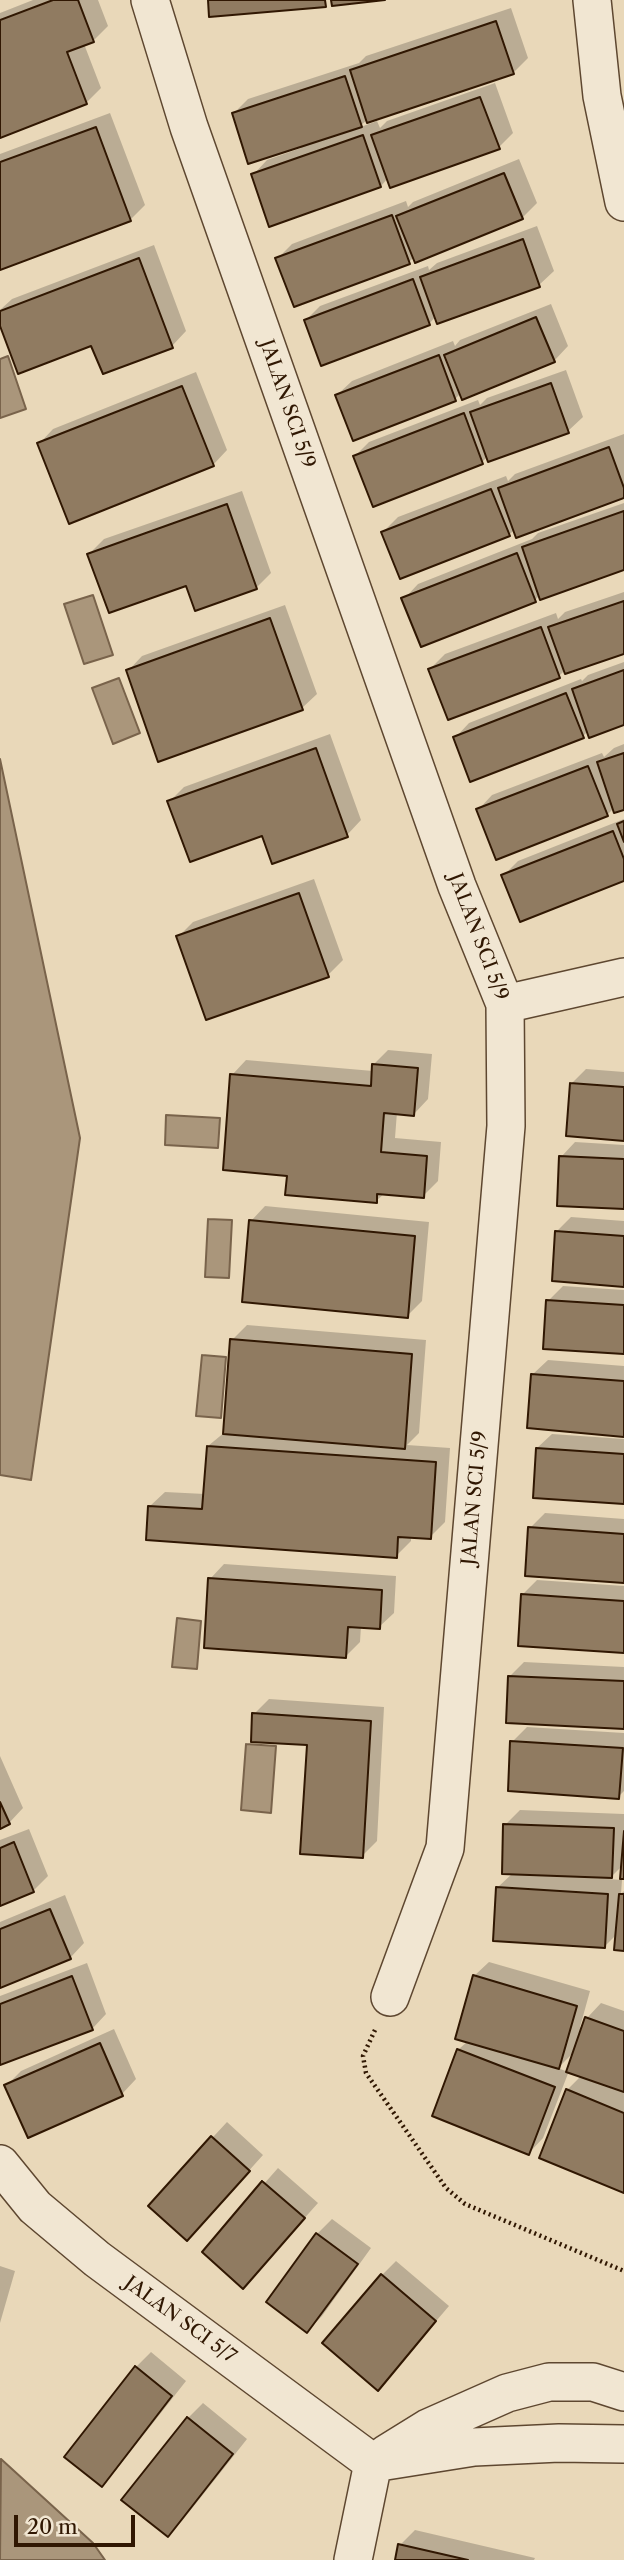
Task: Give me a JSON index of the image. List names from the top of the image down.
{
  "streets": {
    "street": ["JALAN SCI 5/9", "JALAN SCI 5/7"]
  },
  "scale_bar": "20 m"
}
